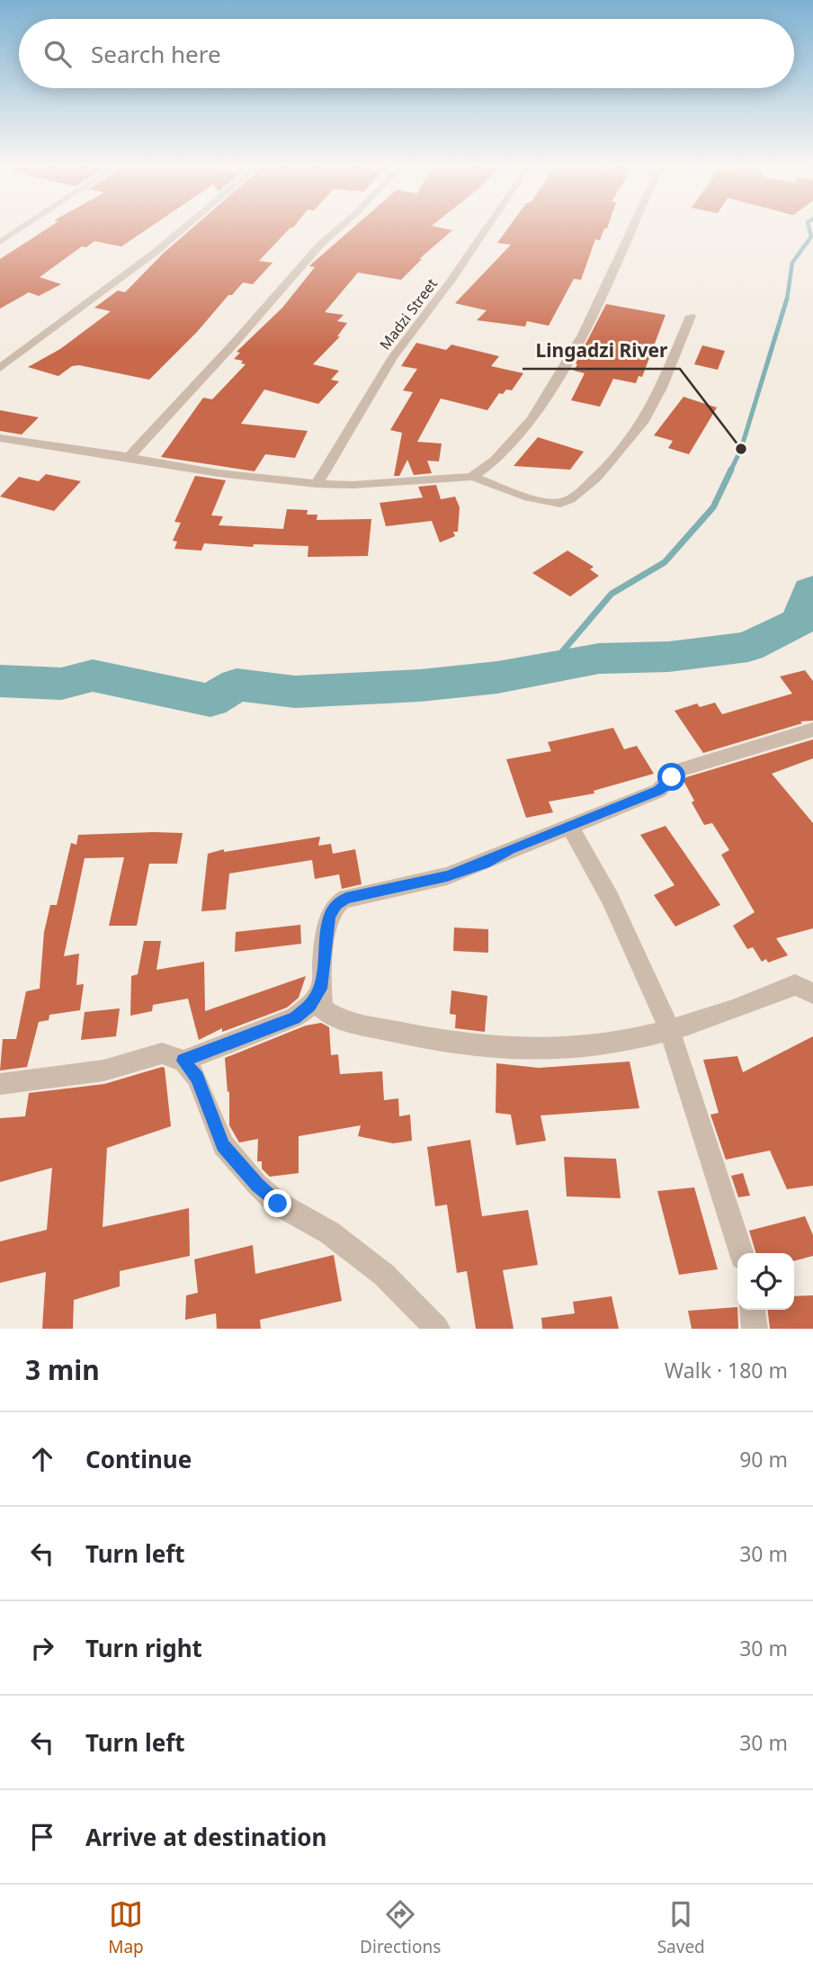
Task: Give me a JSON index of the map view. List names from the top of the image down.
{
  "streets": {
    "street": ["Madzi Street"]
  },
  "places": ["Lingadzi River"],
  "page": {
    "search": "Search here",
    "heading": ["3 min", "Walk · 180 m"],
    "list": [
      ["Continue", "90 m"],
      ["Turn left", "30 m"],
      ["Turn right", "30 m"],
      ["Turn left", "30 m"],
      "Arrive at destination"
    ],
    "nav": ["Map", "Directions", "Saved"]
  }
}
